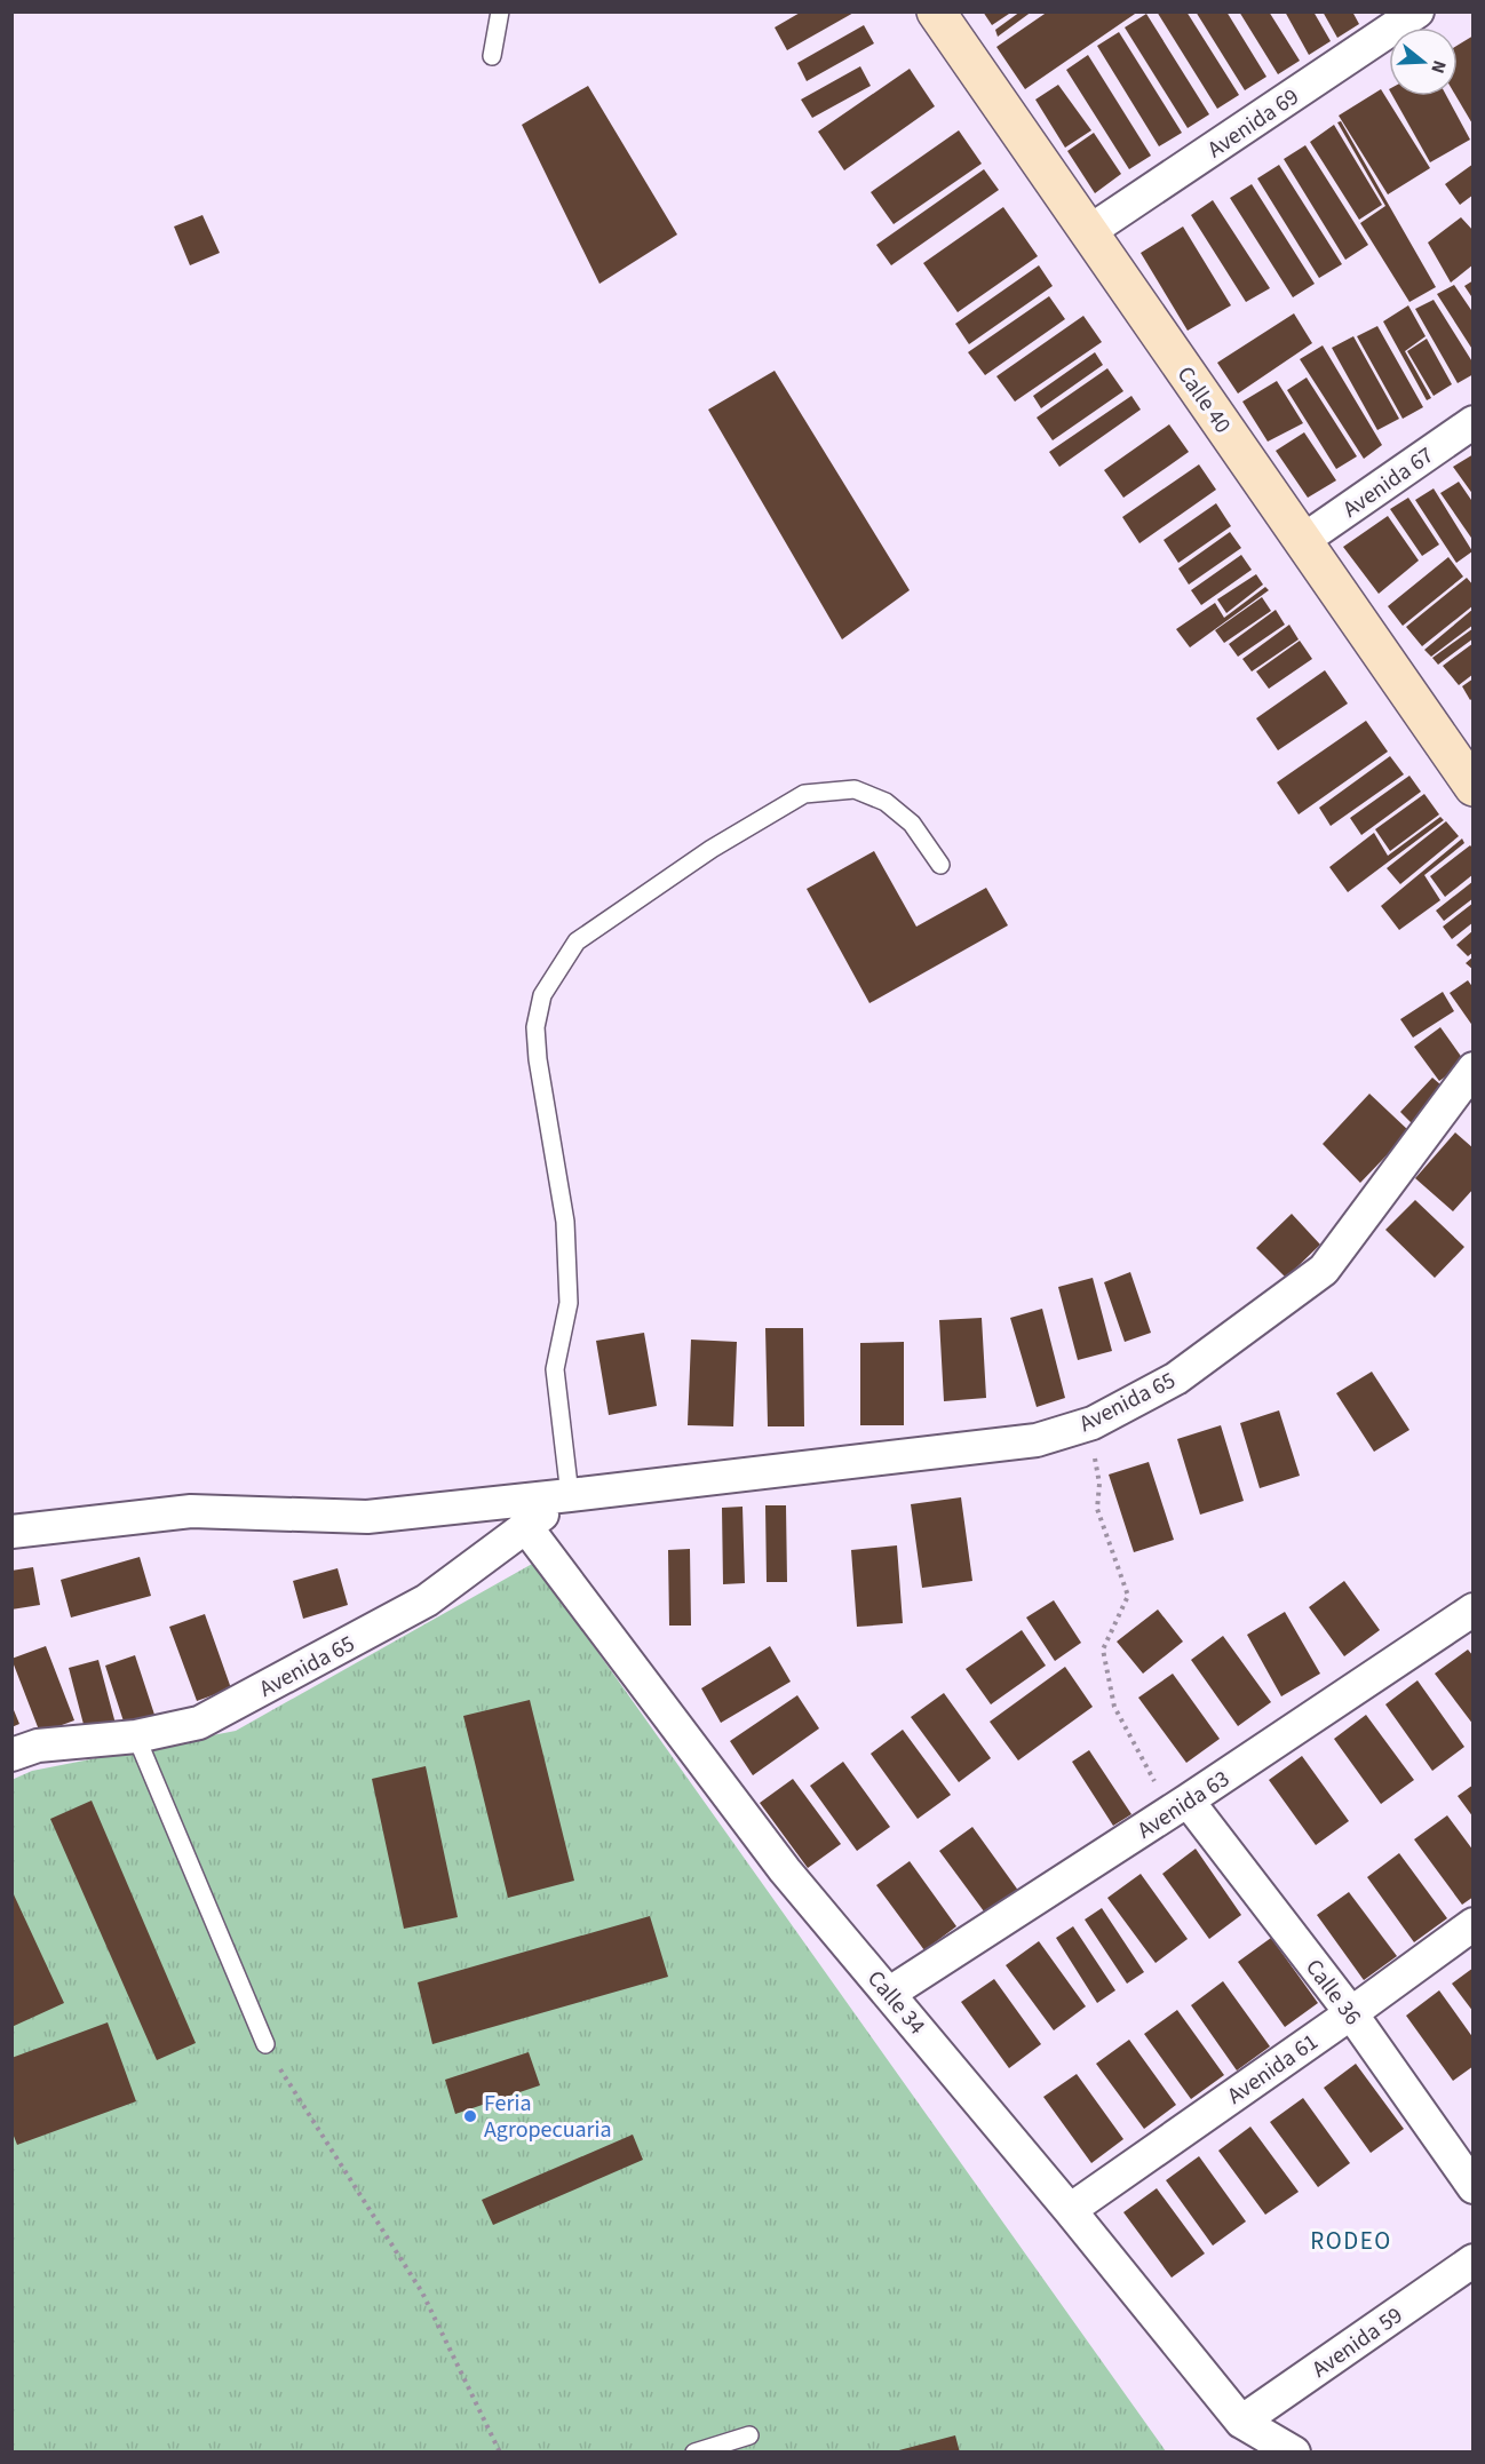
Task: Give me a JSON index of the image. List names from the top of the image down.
{
  "streets": {
    "main road": ["Calle 40"],
    "street": [
      "Avenida 69",
      "Avenida 67",
      "Avenida 65",
      "Avenida 63",
      "Calle 36",
      "Calle 34",
      "Avenida 61",
      "Avenida 59"
    ]
  },
  "crossings": [
    ["Avenida 69", "Calle 40"],
    ["Calle 40", "Avenida 67"],
    ["Avenida 65", "Calle 34"],
    ["Avenida 63", "Calle 36"],
    ["Avenida 63", "Calle 34"],
    ["Calle 36", "Avenida 61"],
    ["Calle 34", "Avenida 61"],
    ["Calle 34", "Avenida 59"]
  ],
  "districts": ["RODEO"],
  "places": ["Feria Agropecuaria"],
  "north": "right"
}
